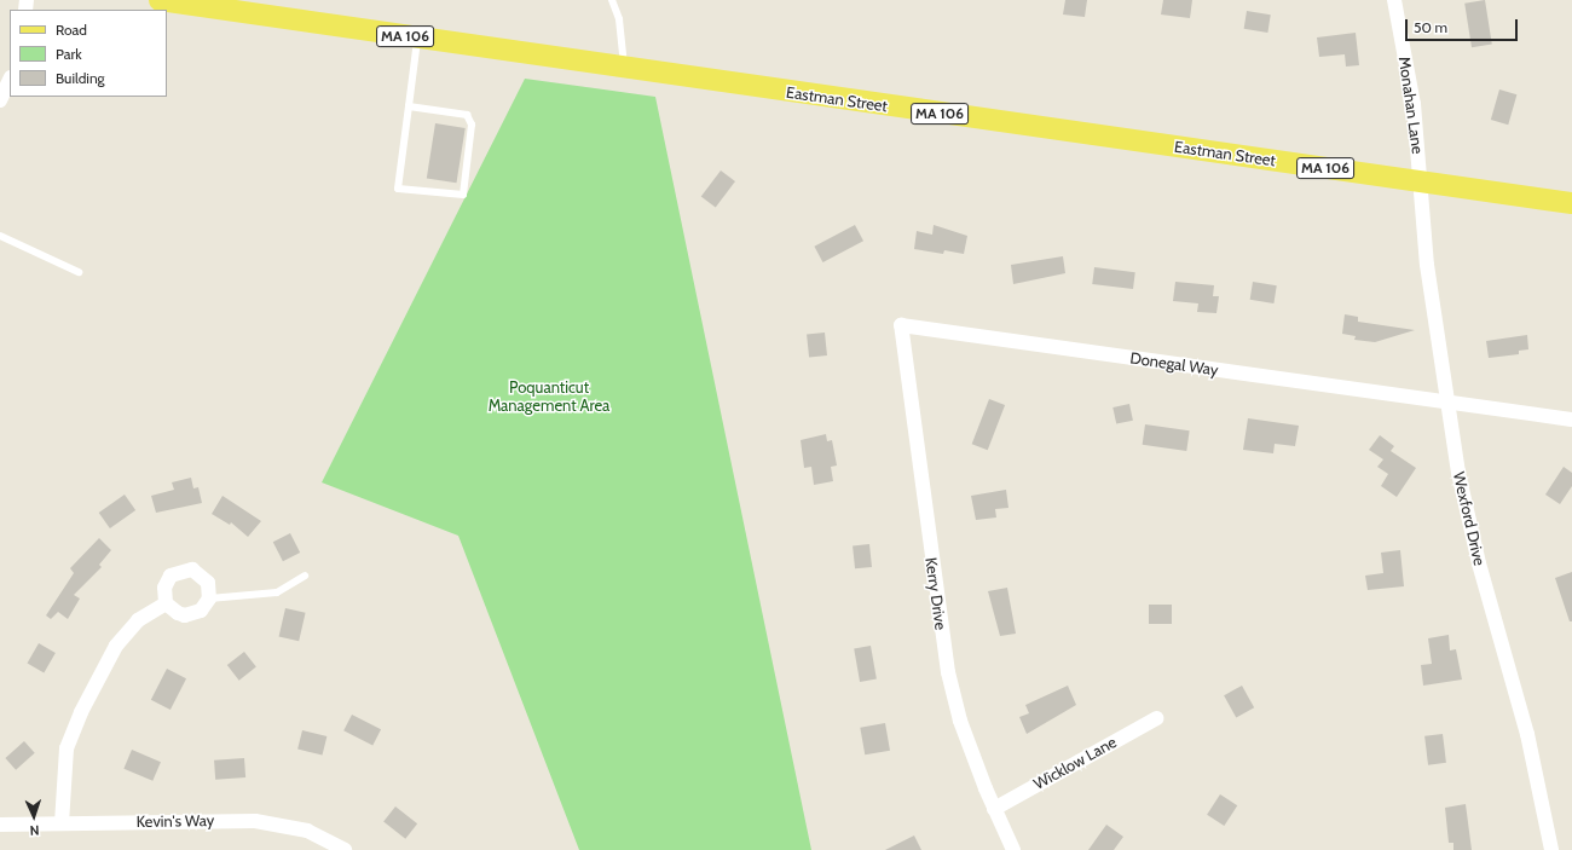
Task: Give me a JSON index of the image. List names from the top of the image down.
{
  "streets": {
    "main road": ["MA 106", "Eastman Street"],
    "street": [
      "Monahan Lane",
      "Donegal Way",
      "Wexford Drive",
      "Kerry Drive",
      "Wicklow Lane",
      "Kevin's Way"
    ]
  },
  "crossings": [
    ["Eastman Street", "Monahan Lane"],
    ["Eastman Street", "Wexford Drive"],
    ["Monahan Lane", "Wexford Drive"],
    ["Donegal Way", "Wexford Drive"],
    ["Donegal Way", "Kerry Drive"],
    ["Kerry Drive", "Wicklow Lane"]
  ],
  "parks": ["Poquanticut Management Area"],
  "legend": ["Road", "Park", "Building"],
  "scale_bar": "50 m",
  "north": "bottom"
}
